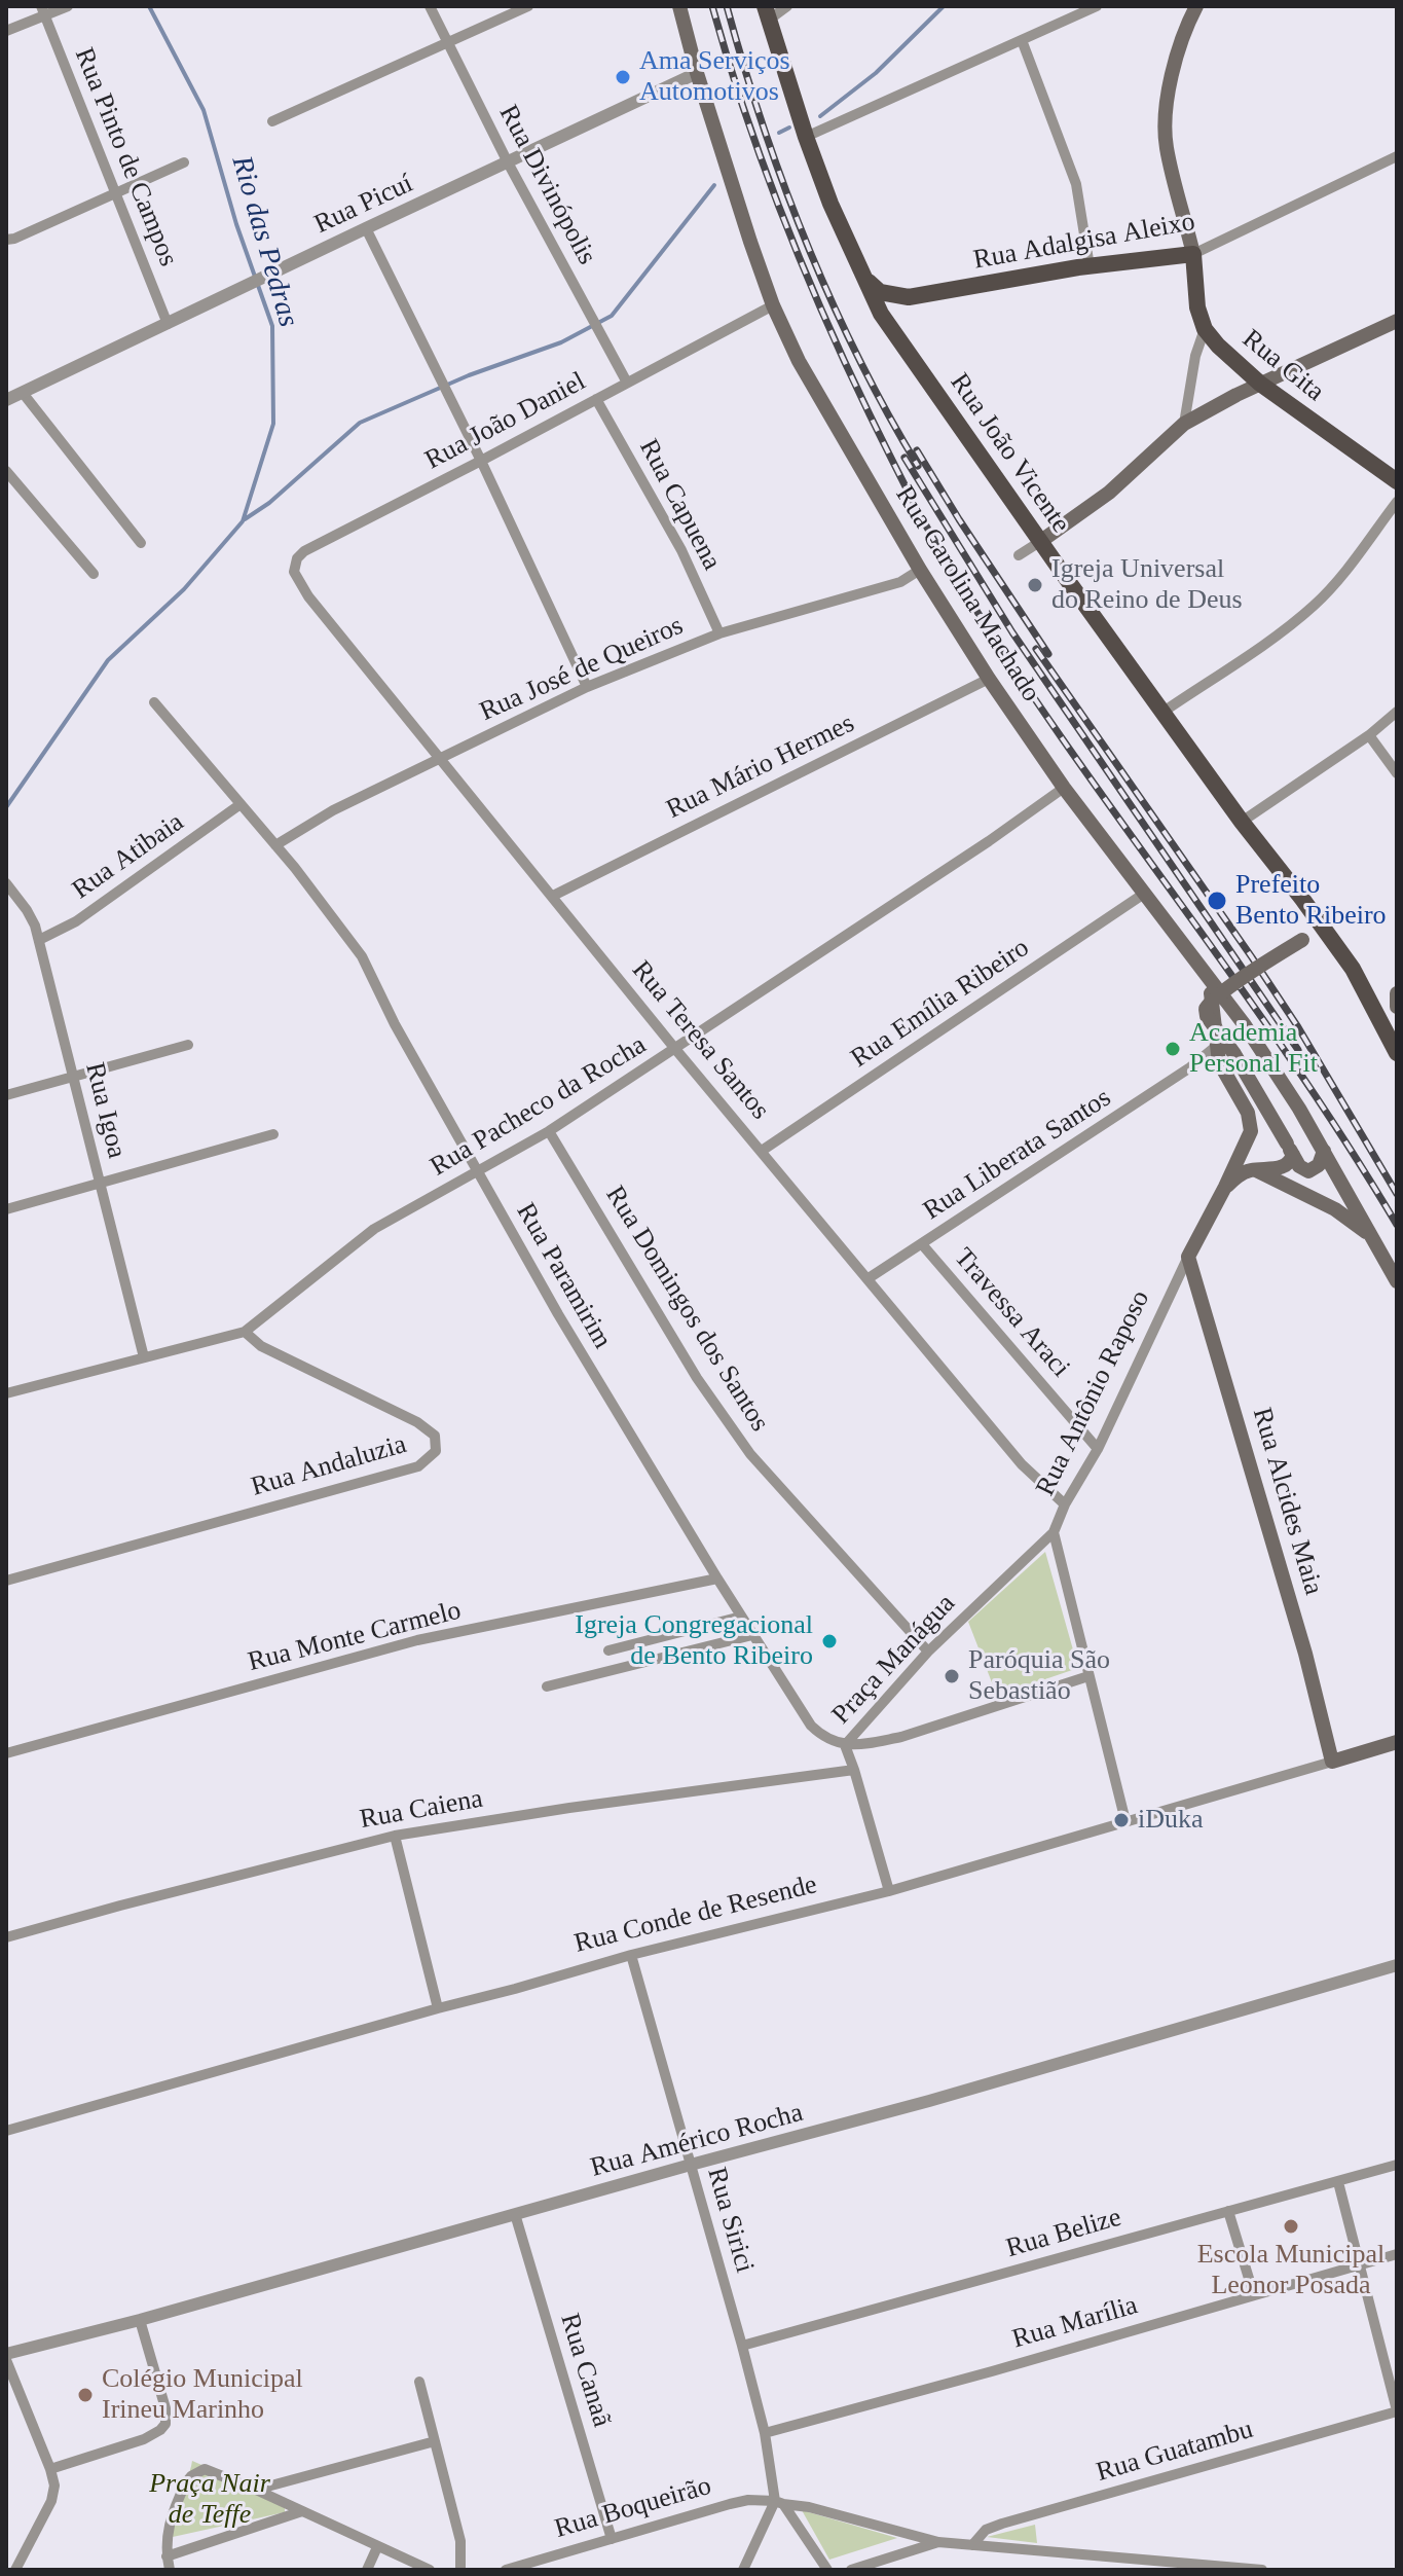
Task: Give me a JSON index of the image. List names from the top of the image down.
{
  "streets": {
    "main road": [
      "Rua Adalgisa Aleixo",
      "Rua Gita",
      "Rua João Vicente",
      "Rua Carolina Machado",
      "Rua Antônio Raposo",
      "Rua Alcides Maia",
      "Rua Conde de Resende"
    ],
    "street": [
      "Rua Pinto de Campos",
      "Rua Divinópolis",
      "Rua Picuí",
      "Rua João Daniel",
      "Rua Capuena",
      "Rua José de Queiros",
      "Rua Mário Hermes",
      "Rua Atibaia",
      "Rua Emília Ribeiro",
      "Rua Teresa Santos",
      "Rua Pacheco da Rocha",
      "Rua Igoa",
      "Rua Liberata Santos",
      "Rua Paramirim",
      "Rua Domingos dos Santos",
      "Travessa Araci",
      "Rua Andaluzia",
      "Rua Monte Carmelo",
      "Praça Manágua",
      "Rua Caiena",
      "Rua Américo Rocha",
      "Rua Sirici",
      "Rua Belize",
      "Rua Marília",
      "Rua Canaã",
      "Rua Guatambu",
      "Rua Boqueirão"
    ]
  },
  "crossings": [
    ["Rua Pinto de Campos", "Rua Picuí"],
    ["Rua Divinópolis", "Rua Picuí"],
    ["Rua Divinópolis", "Rua João Daniel"],
    ["Rua Picuí", "Rua Carolina Machado"],
    ["Rua Adalgisa Aleixo", "Rua Gita"],
    ["Rua Adalgisa Aleixo", "Rua João Vicente"],
    ["Rua João Daniel", "Rua Capuena"],
    ["Rua João Daniel", "Rua Carolina Machado"],
    ["Rua João Daniel", "Rua Teresa Santos"],
    ["Rua Capuena", "Rua José de Queiros"],
    ["Rua Carolina Machado", "Rua José de Queiros"],
    ["Rua Carolina Machado", "Rua Mário Hermes"],
    ["Rua Carolina Machado", "Rua Emília Ribeiro"],
    ["Rua Carolina Machado", "Rua Pacheco da Rocha"],
    ["Rua Carolina Machado", "Rua Antônio Raposo"],
    ["Rua José de Queiros", "Rua Teresa Santos"],
    ["Rua José de Queiros", "Rua Paramirim"],
    ["Rua Mário Hermes", "Rua Teresa Santos"],
    ["Rua Atibaia", "Rua Igoa"],
    ["Rua Atibaia", "Rua Paramirim"],
    ["Rua Emília Ribeiro", "Rua Teresa Santos"],
    ["Rua Teresa Santos", "Rua Pacheco da Rocha"],
    ["Rua Teresa Santos", "Rua Liberata Santos"],
    ["Rua Teresa Santos", "Rua Antônio Raposo"],
    ["Rua Pacheco da Rocha", "Rua Igoa"],
    ["Rua Pacheco da Rocha", "Rua Paramirim"],
    ["Rua Pacheco da Rocha", "Rua Domingos dos Santos"],
    ["Rua Pacheco da Rocha", "Rua Andaluzia"],
    ["Rua Liberata Santos", "Travessa Araci"],
    ["Rua Liberata Santos", "Rua Antônio Raposo"],
    ["Rua Paramirim", "Rua Monte Carmelo"],
    ["Rua Paramirim", "Praça Manágua"],
    ["Rua Domingos dos Santos", "Praça Manágua"],
    ["Travessa Araci", "Rua Antônio Raposo"],
    ["Rua Antônio Raposo", "Rua Alcides Maia"],
    ["Rua Antônio Raposo", "Praça Manágua"],
    ["Rua Antônio Raposo", "Rua Conde de Resende"],
    ["Rua Alcides Maia", "Rua Conde de Resende"],
    ["Rua Conde de Resende", "Rua Sirici"],
    ["Rua Américo Rocha", "Rua Sirici"],
    ["Rua Américo Rocha", "Rua Canaã"],
    ["Rua Sirici", "Rua Belize"],
    ["Rua Sirici", "Rua Marília"],
    ["Rua Sirici", "Rua Boqueirão"],
    ["Rua Canaã", "Rua Boqueirão"]
  ],
  "water": ["Rio das Pedras"],
  "parks": ["Praça Nair de Teffe"],
  "places": [
    "Ama Serviços Automotivos",
    "Igreja Universal do Reino de Deus",
    "Prefeito Bento Ribeiro",
    "Academia Personal Fit",
    "Igreja Congregacional de Bento Ribeiro",
    "Paróquia São Sebastião",
    "iDuka",
    "Escola Municipal Leonor Posada",
    "Colégio Municipal Irineu Marinho"
  ]
}
